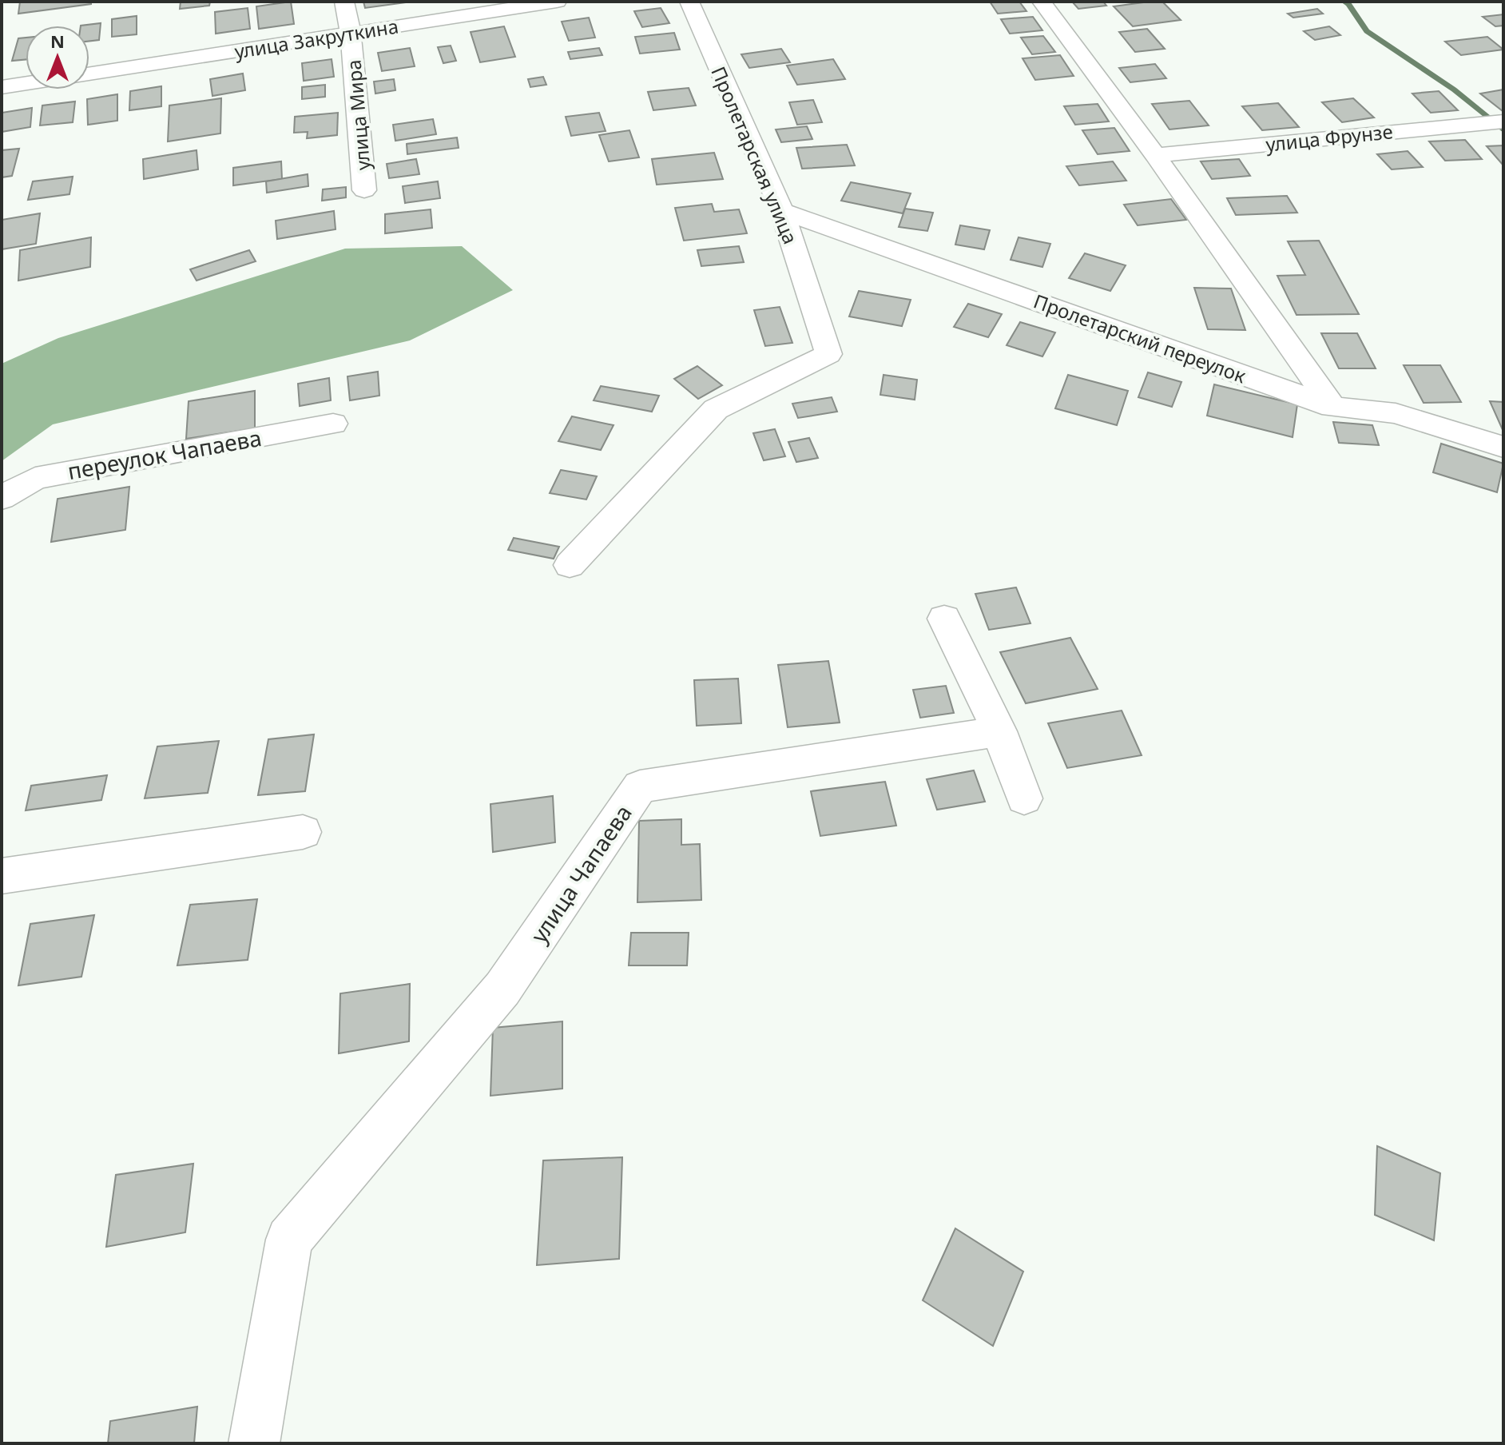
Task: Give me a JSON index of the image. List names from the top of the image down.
{
  "streets": {
    "street": [
      "улица Закруткина",
      "улица Мира",
      "улица Фрунзе",
      "Пролетарская улица",
      "Пролетарский переулок",
      "переулок Чапаева",
      "улица Чапаева"
    ]
  },
  "crossings": [
    ["улица Закруткина", "улица Мира"],
    ["Пролетарская улица", "Пролетарский переулок"]
  ],
  "north": "top"
}
